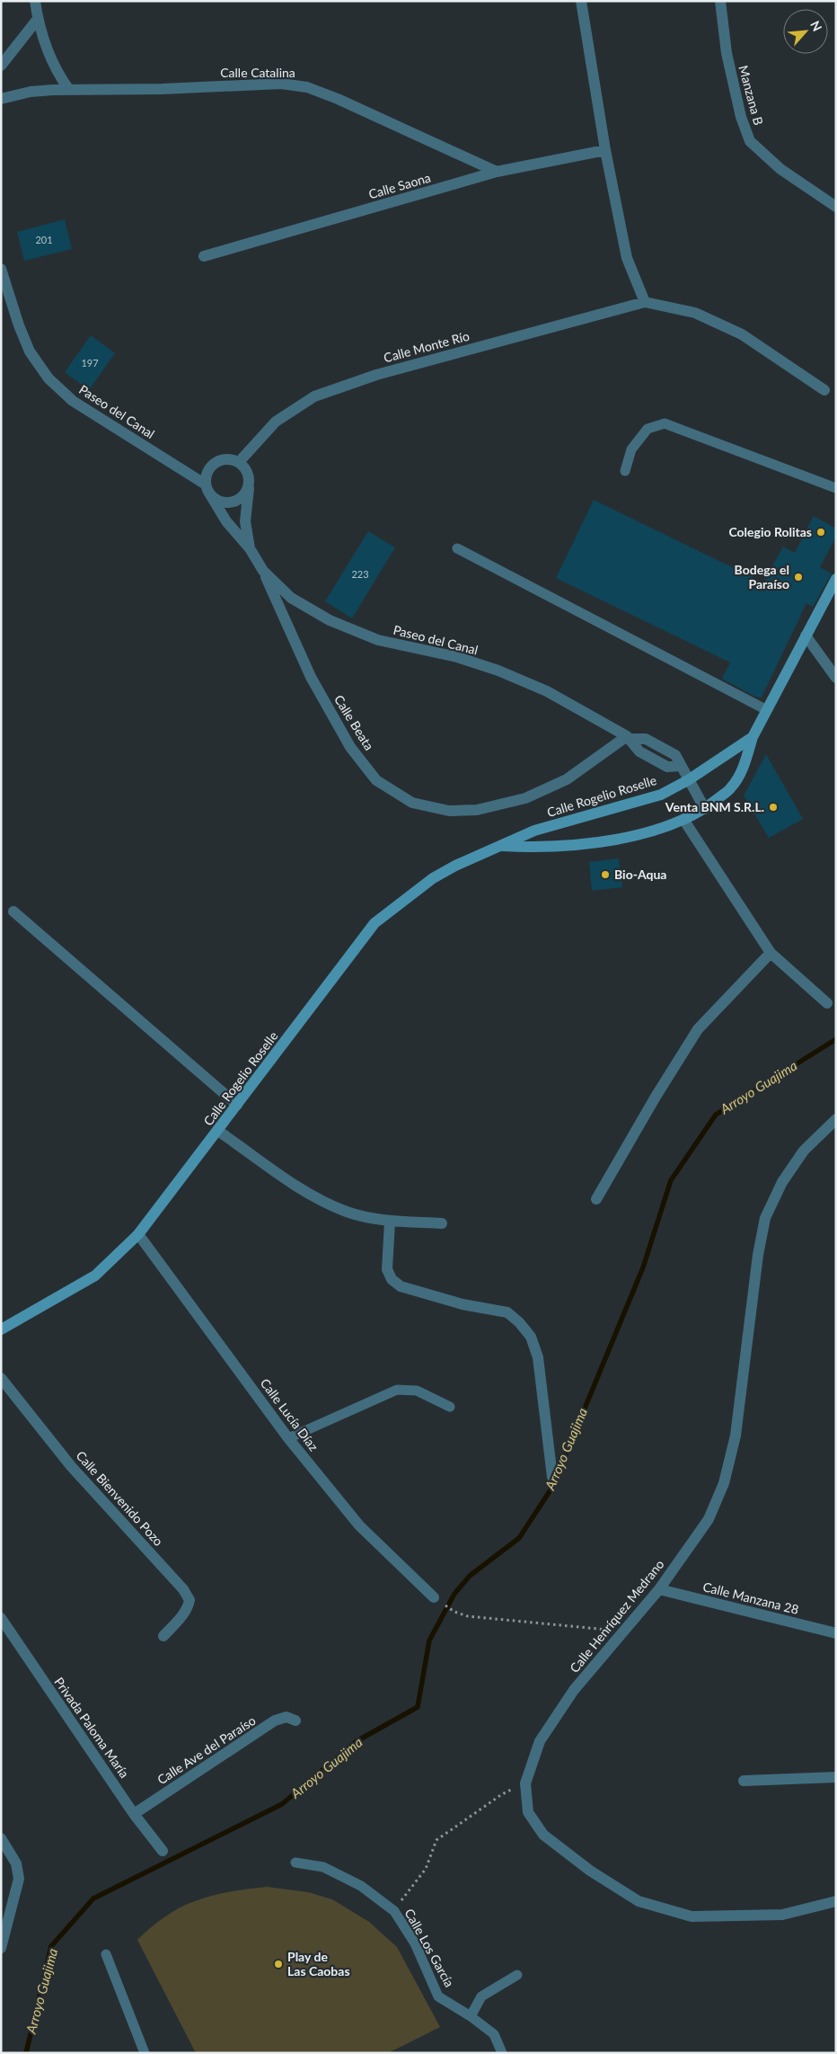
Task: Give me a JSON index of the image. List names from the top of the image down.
{
  "streets": {
    "street": [
      "Calle Catalina",
      "Manzana B",
      "Calle Saona",
      "Calle Monte Río",
      "Paseo del Canal",
      "Calle Beata",
      "Calle Rogelio Roselle",
      "Calle Lucía Díaz",
      "Calle Bienvenido Pozo",
      "Calle Manzana 28",
      "Calle Henríquez Medrano",
      "Privada Paloma María",
      "Calle Ave del Paraíso"
    ],
    "lane": ["Calle Los García"]
  },
  "crossings": [
    ["Calle Catalina", "Calle Saona"],
    ["Calle Monte Río", "Paseo del Canal"],
    ["Paseo del Canal", "Calle Beata"],
    ["Paseo del Canal", "Calle Rogelio Roselle"],
    ["Calle Rogelio Roselle", "Calle Lucía Díaz"],
    ["Calle Manzana 28", "Calle Henríquez Medrano"],
    ["Privada Paloma María", "Calle Ave del Paraíso"]
  ],
  "water": ["Arroyo Guajima"],
  "places": [
    "Colegio Rolitas",
    "Bodega el Paraíso",
    "Venta BNM S.R.L.",
    "Bio-Aqua",
    "Play de Las Caobas"
  ],
  "house_numbers": ["201", "197", "223"],
  "north": "top right"
}
